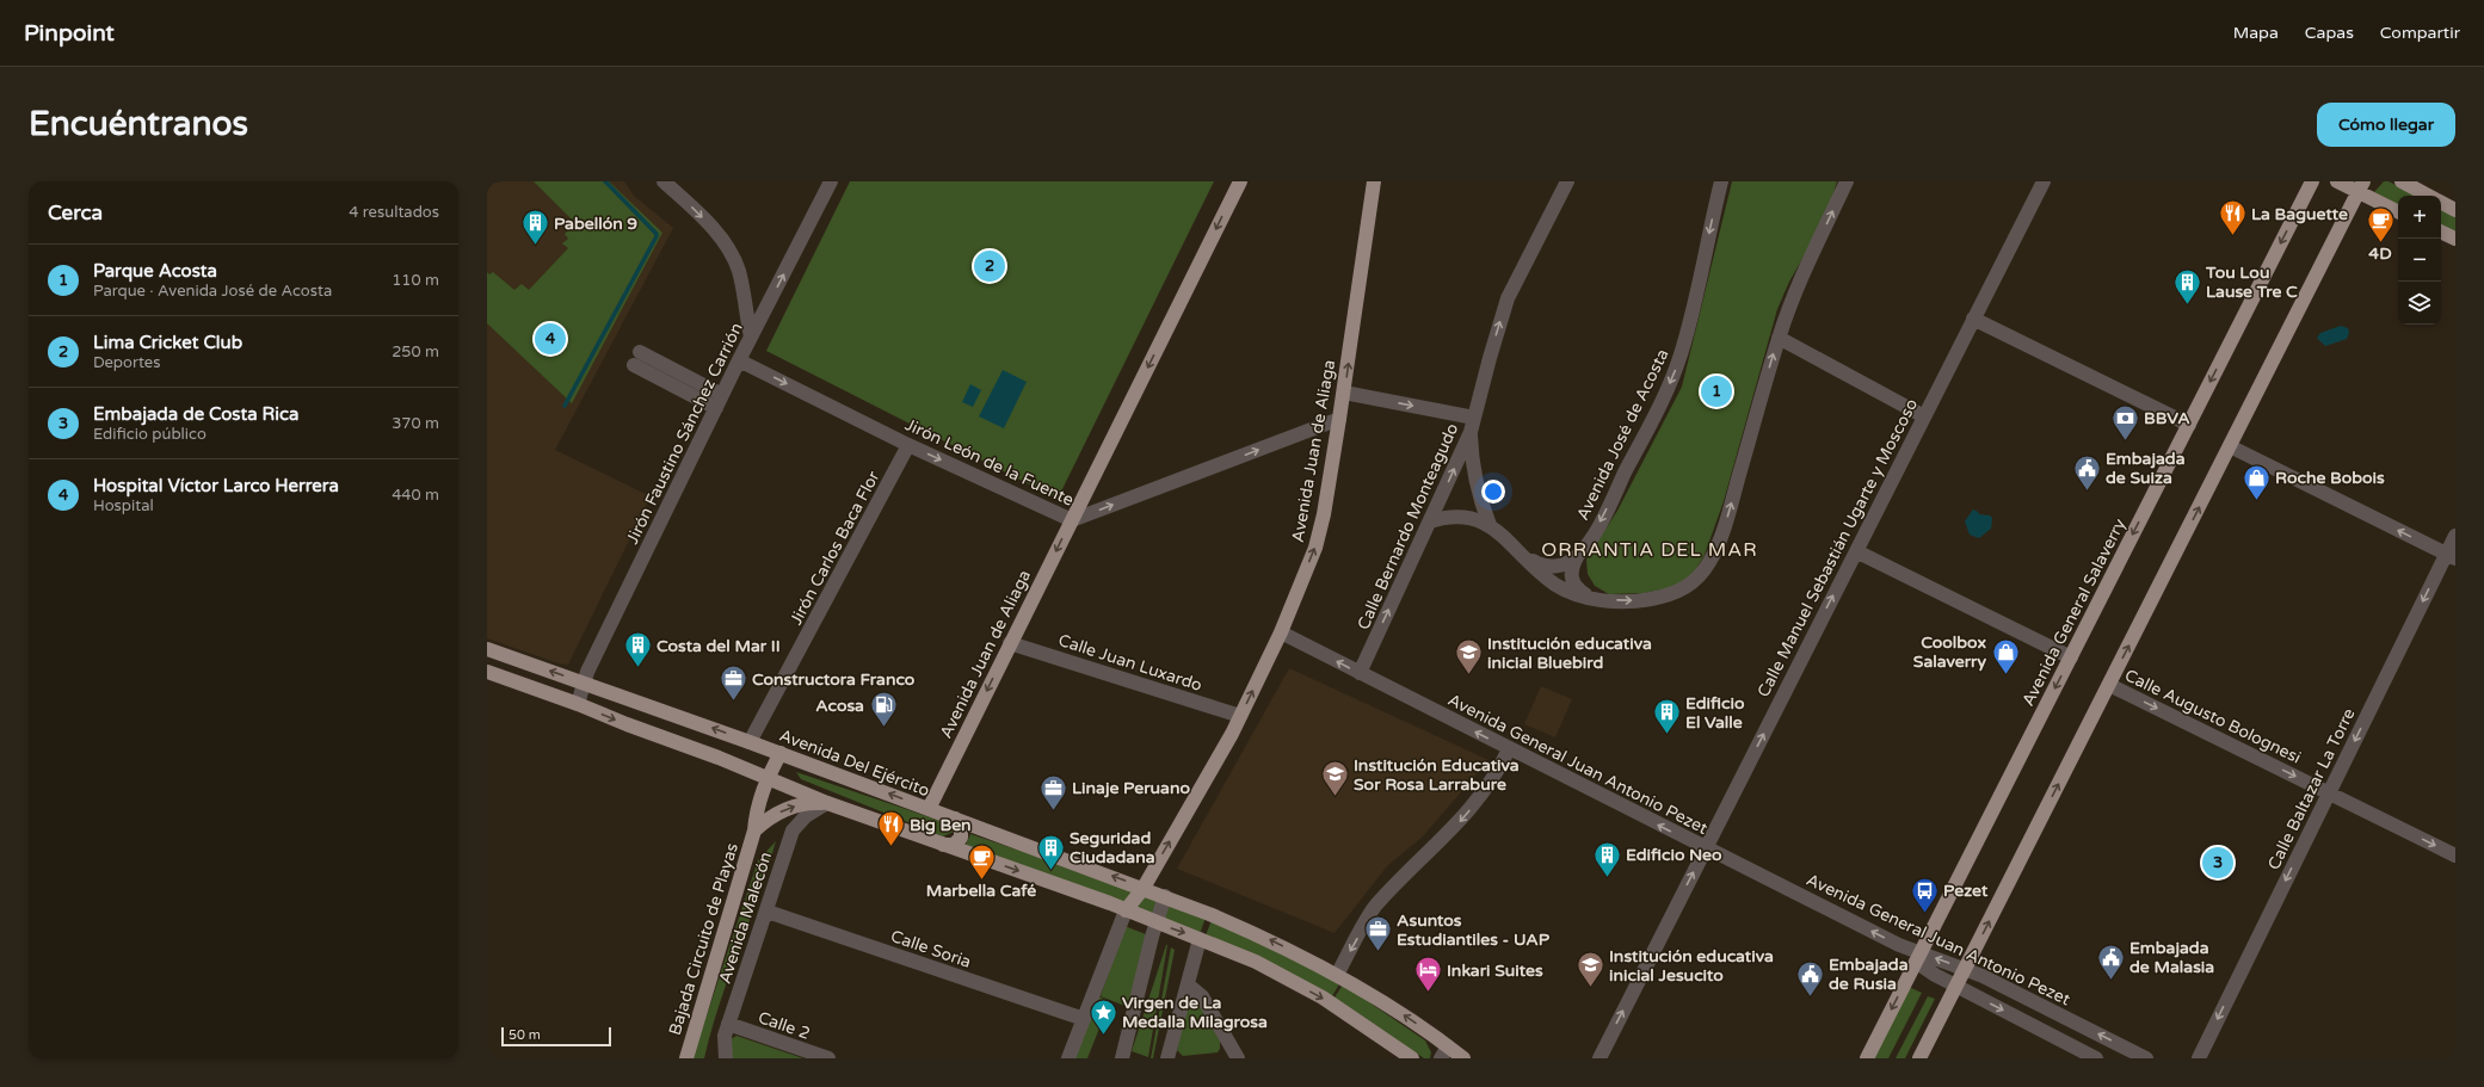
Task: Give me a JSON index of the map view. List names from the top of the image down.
{
  "streets": {
    "main road": [
      "Avenida Juan de Aliaga",
      "Avenida General Salaverry",
      "Avenida Del Ejército",
      "Bajada Circuito de Playas"
    ],
    "street": [
      "Jirón Faustino Sánchez Carrión",
      "Avenida José de Acosta",
      "Jirón León de la Fuente",
      "Calle Bernardo Monteagudo",
      "Jirón Carlos Baca Flor",
      "Calle Manuel Sebastián Ugarte y Moscoso",
      "Calle Juan Luxardo",
      "Calle Augusto Bolognesi",
      "Avenida General Juan Antonio Pezet",
      "Calle Baltazar La Torre",
      "Avenida Malecón",
      "Calle Soria",
      "Calle 2"
    ]
  },
  "crossings": [
    ["Jirón Faustino Sánchez Carrión", "Jirón León de la Fuente"],
    ["Jirón Faustino Sánchez Carrión", "Avenida Del Ejército"],
    ["Avenida Juan de Aliaga", "Jirón León de la Fuente"],
    ["Avenida Juan de Aliaga", "Calle Juan Luxardo"],
    ["Avenida Juan de Aliaga", "Avenida Del Ejército"],
    ["Avenida Juan de Aliaga", "Avenida General Juan Antonio Pezet"],
    ["Jirón León de la Fuente", "Jirón Carlos Baca Flor"],
    ["Calle Bernardo Monteagudo", "Avenida General Juan Antonio Pezet"],
    ["Jirón Carlos Baca Flor", "Avenida Del Ejército"],
    ["Calle Manuel Sebastián Ugarte y Moscoso", "Avenida General Juan Antonio Pezet"],
    ["Avenida General Salaverry", "Avenida General Juan Antonio Pezet"],
    ["Calle Augusto Bolognesi", "Calle Baltazar La Torre"],
    ["Avenida Del Ejército", "Bajada Circuito de Playas"],
    ["Avenida Malecón", "Bajada Circuito de Playas"],
    ["Avenida Malecón", "Calle Soria"],
    ["Avenida Malecón", "Calle 2"]
  ],
  "one_way": [
    "Jirón León de la Fuente",
    "Calle Bernardo Monteagudo",
    "Calle Manuel Sebastián Ugarte y Moscoso",
    "Calle Augusto Bolognesi",
    "Calle Baltazar La Torre"
  ],
  "districts": ["ORRANTIA DEL MAR"],
  "places": {
    "restaurant": ["La Baguette", "Big Ben"],
    "cafe": ["4D", "Marbella Café"],
    "building": [
      "Pabellón 9",
      "Tou Lou Lause Tre C",
      "Costa del Mar II",
      "Edificio El Valle",
      "Seguridad Ciudadana",
      "Edificio Neo"
    ],
    "bank": ["BBVA"],
    "public building": ["Embajada de Suiza", "Embajada de Malasia", "Embajada de Rusia"],
    "shop": ["Roche Bobois", "Coolbox Salaverry"],
    "school or university": ["Institución educativa inicial Bluebird", "Institución Educativa Sor Rosa Larrabure", "Institución educativa inicial Jesucito"],
    "office": ["Constructora Franco", "Linaje Peruano", "Asuntos Estudiantiles - UAP"],
    "fuel station": ["Acosa"],
    "bus stop": ["Pezet"],
    "hotel": ["Inkari Suites"],
    "place": ["Virgen de La Medalla Milagrosa"]
  },
  "scale_bar": "50 m",
  "page": {
    "header": "Pinpoint",
    "nav": ["Mapa", "Capas", "Compartir"],
    "buttons": "Cómo llegar",
    "title": "Encuéntranos",
    "heading": ["Cerca", "4 resultados"],
    "map_buttons": ["+", "−"],
    "list": [
      {
        "mark": "1",
        "name": "Parque Acosta",
        "note": "Parque · Avenida José de Acosta",
        "value": "110 m"
      },
      {
        "mark": "2",
        "name": "Lima Cricket Club",
        "note": "Deportes",
        "value": "250 m"
      },
      {
        "mark": "3",
        "name": "Embajada de Costa Rica",
        "note": "Edificio público",
        "value": "370 m"
      },
      {
        "mark": "4",
        "name": "Hospital Víctor Larco Herrera",
        "note": "Hospital",
        "value": "440 m"
      }
    ],
    "pins": [
      "2",
      "4",
      "1",
      "3"
    ],
    "scale": "50 m"
  }
}
